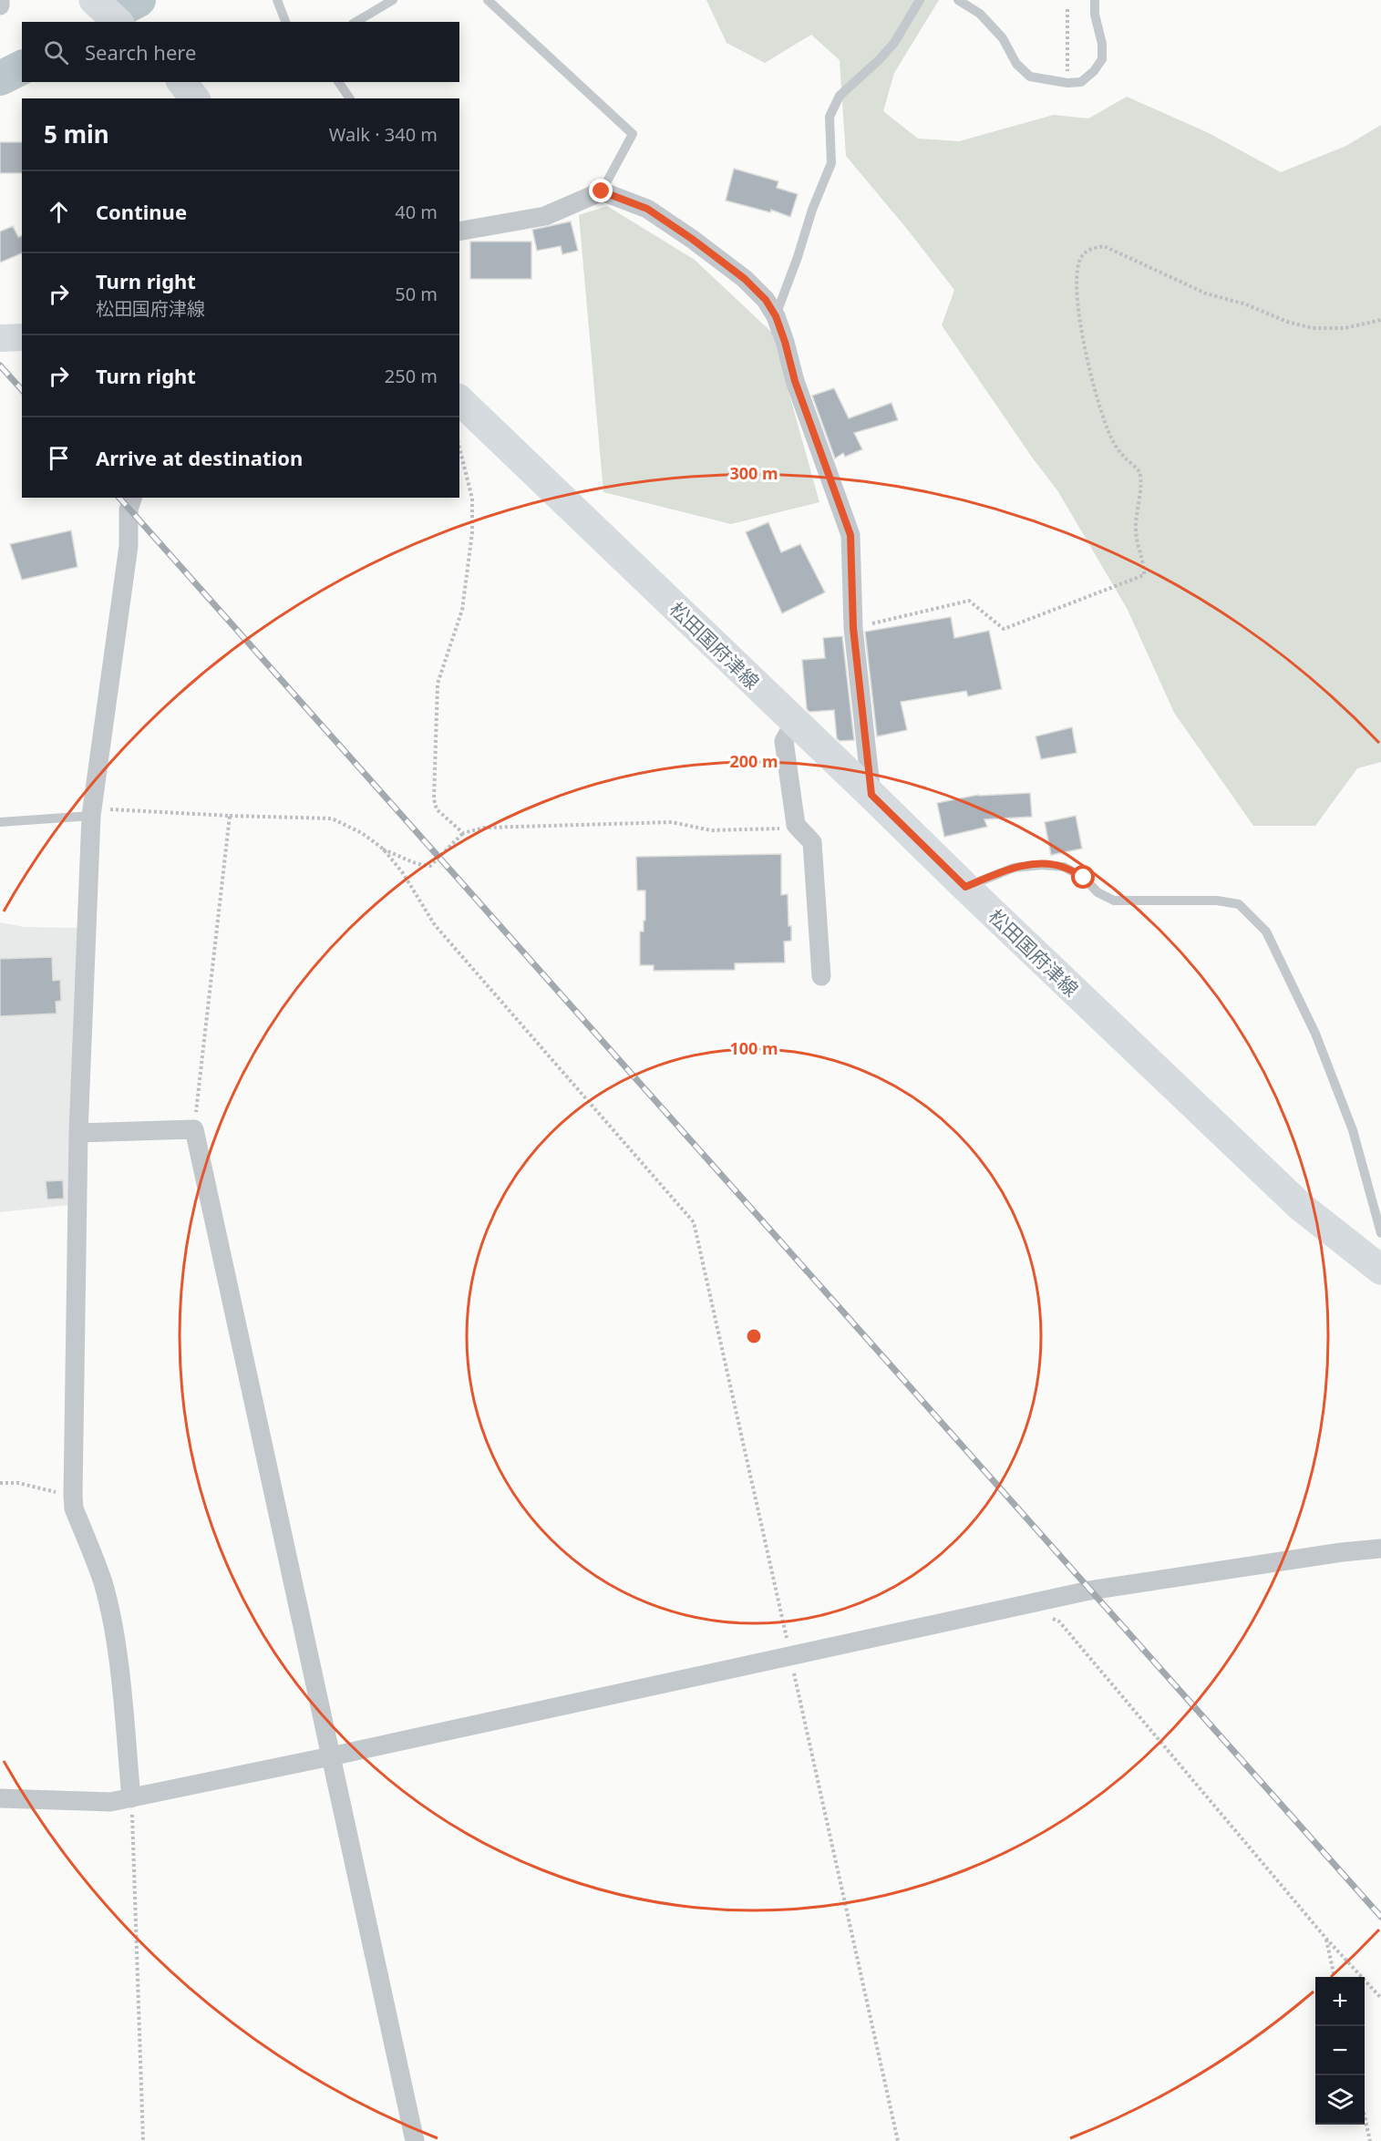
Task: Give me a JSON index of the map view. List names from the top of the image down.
{
  "streets": {
    "main road": ["松田国府津線"]
  },
  "page": {
    "search": "Search here",
    "heading": ["5 min", "Walk · 340 m"],
    "list": [
      ["Continue", "40 m"],
      ["Turn right", "松田国府津線", "50 m"],
      ["Turn right", "250 m"],
      "Arrive at destination"
    ],
    "map_buttons": ["+", "−"]
  },
  "rings": ["300 m", "200 m", "100 m"]
}
